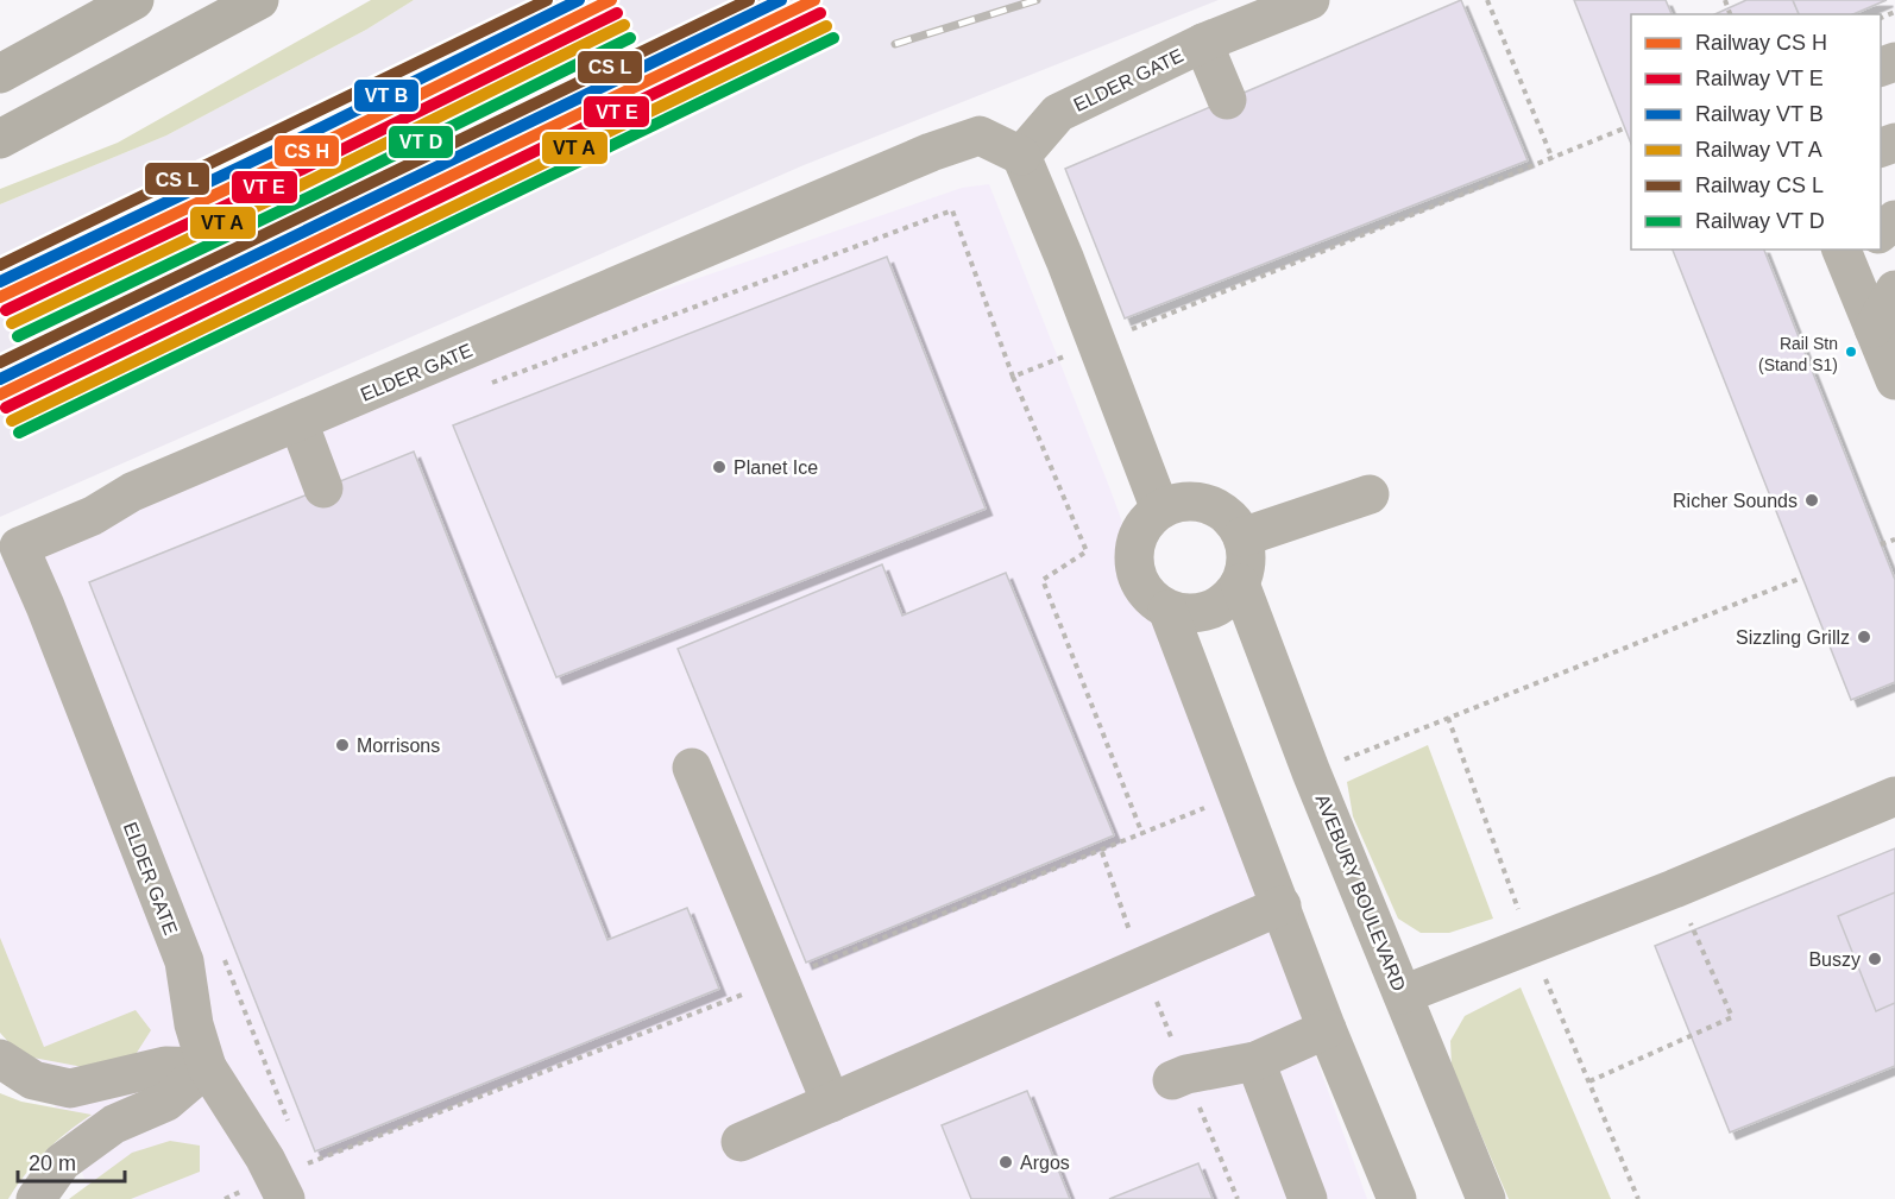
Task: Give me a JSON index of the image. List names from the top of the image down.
{
  "streets": {
    "street": ["ELDER GATE", "AVEBURY BOULEVARD"]
  },
  "places": [
    "Rail Stn (Stand S1)",
    "Planet Ice",
    "Richer Sounds",
    "Sizzling Grillz",
    "Morrisons",
    "Buszy",
    "Argos"
  ],
  "legend": [
    "Railway CS H",
    "Railway VT E",
    "Railway VT B",
    "Railway VT A",
    "Railway CS L",
    "Railway VT D"
  ],
  "scale_bar": "20 m"
}
